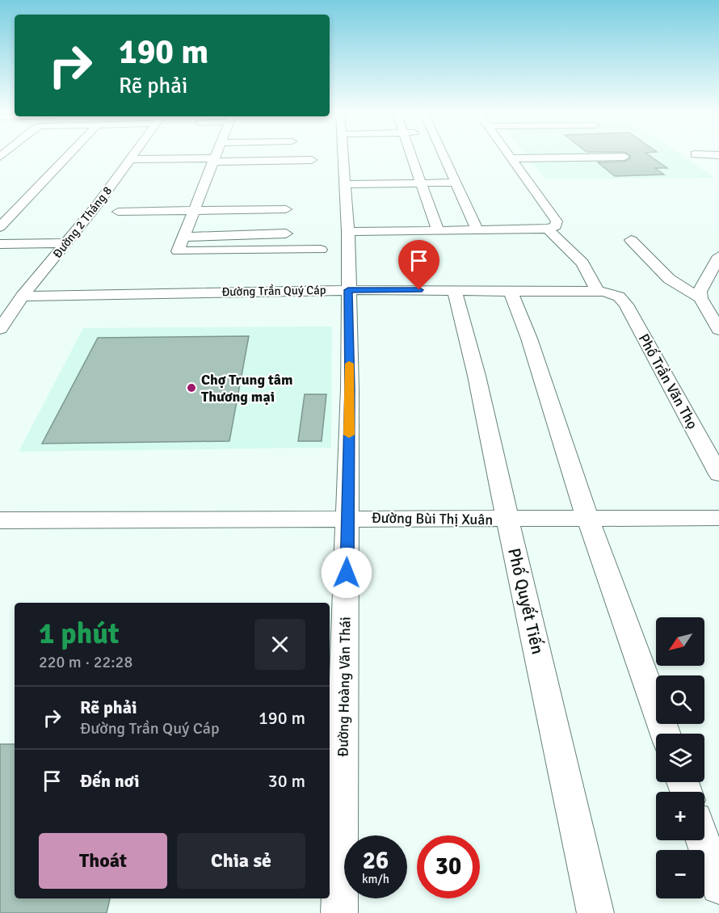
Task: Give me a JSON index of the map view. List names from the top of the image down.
{
  "streets": {
    "street": [
      "Đường 2 Tháng 8",
      "Đường Trần Quý Cáp",
      "Phố Trần Văn Thọ",
      "Đường Bùi Thị Xuân",
      "Phố Quyết Tiến",
      "Đường Hoàng Văn Thái"
    ]
  },
  "crossings": [
    ["Đường 2 Tháng 8", "Đường Trần Quý Cáp"],
    ["Đường Trần Quý Cáp", "Phố Trần Văn Thọ"],
    ["Đường Trần Quý Cáp", "Phố Quyết Tiến"],
    ["Đường Trần Quý Cáp", "Đường Hoàng Văn Thái"],
    ["Đường Bùi Thị Xuân", "Phố Quyết Tiến"],
    ["Đường Bùi Thị Xuân", "Đường Hoàng Văn Thái"]
  ],
  "places": ["Chợ Trung tâm Thương mại"],
  "north": "bottom left",
  "page": {
    "turn": ["190 m", "Rẽ phải"],
    "heading": ["1 phút", "220 m · 22:28"],
    "map_buttons": ["+", "−"],
    "list": [
      {
        "name": "Rẽ phải",
        "note": "Đường Trần Quý Cáp",
        "value": "190 m"
      },
      {
        "name": "Đến nơi",
        "value": "30 m"
      }
    ],
    "buttons": ["Thoát", "Chia sẻ"],
    "speed": "26 km/h",
    "limit": "30"
  }
}
